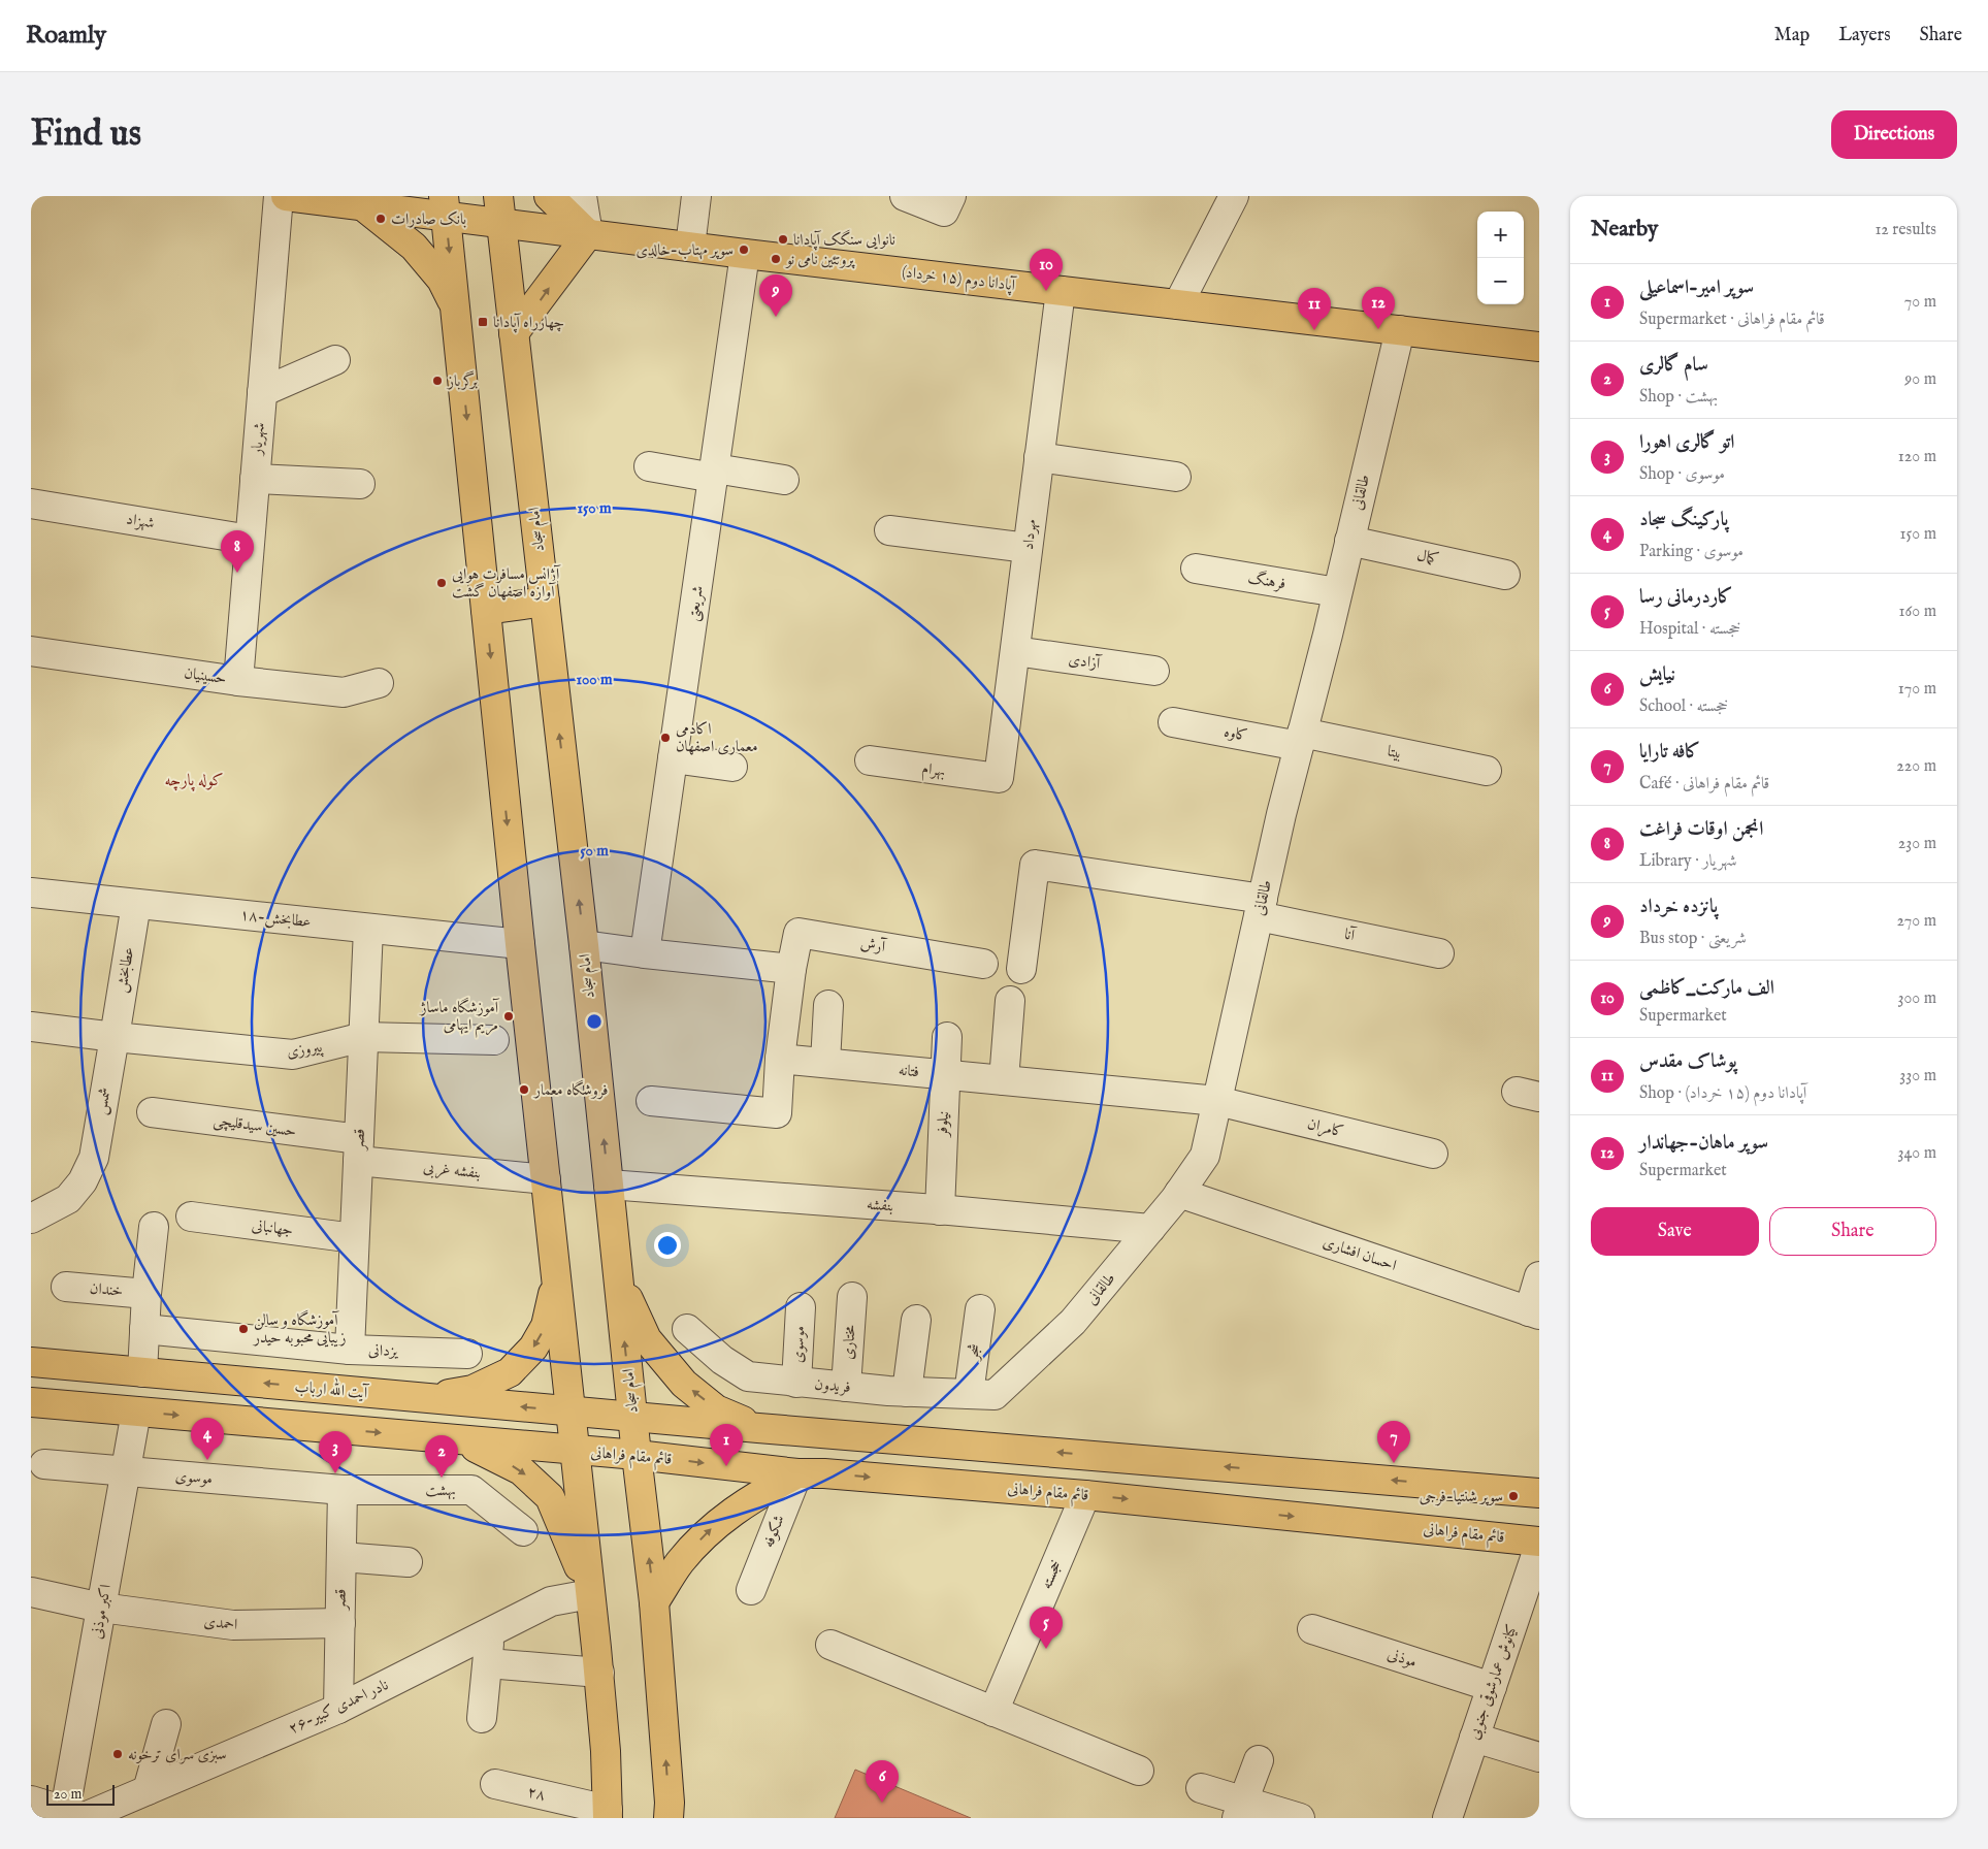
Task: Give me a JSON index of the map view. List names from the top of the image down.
{
  "streets": {
    "main road": [
      "آپادانا دوم (۱۵ خرداد)",
      "امام سجاد",
      "آیت الله ارباب",
      "قائم مقام فراهانی"
    ],
    "street": [
      "شهریار",
      "طالقانی",
      "شهزاد",
      "مهرداد",
      "کمال",
      "فرهنگ",
      "شریعتی",
      "آزادی",
      "حسینیان",
      "کاوه",
      "بیتا",
      "بهرام",
      "۱۸-عطابخش",
      "آنا",
      "آرش",
      "عطابخش",
      "پیروزی",
      "فتانه",
      "شمس",
      "نیلوفر",
      "حسین سیدقلیچی",
      "کامران",
      "قصر",
      "بنفشه غربی",
      "بنفشه",
      "جهانبانی",
      "احسان افشاری",
      "خندان",
      "مختاری",
      "موسوی",
      "یزدانی",
      "شجر",
      "فریدون",
      "بهشت",
      "شکوفه",
      "خجسته",
      "اکبر موذنی",
      "احمدی",
      "موذنی",
      "کیانوش عمارشوقی جنوبی",
      "۲۶-نادر احمدی کبیر",
      "۲۸"
    ]
  },
  "crossings": [
    ["آپادانا دوم (۱۵ خرداد)", "طالقانی"],
    ["آپادانا دوم (۱۵ خرداد)", "امام سجاد"],
    ["آپادانا دوم (۱۵ خرداد)", "مهرداد"],
    ["آپادانا دوم (۱۵ خرداد)", "شریعتی"],
    ["شهریار", "شهزاد"],
    ["شهریار", "حسینیان"],
    ["طالقانی", "کمال"],
    ["طالقانی", "فرهنگ"],
    ["طالقانی", "کاوه"],
    ["طالقانی", "بیتا"],
    ["طالقانی", "آنا"],
    ["طالقانی", "فتانه"],
    ["طالقانی", "کامران"],
    ["طالقانی", "بنفشه"],
    ["طالقانی", "احسان افشاری"],
    ["طالقانی", "شجر"],
    ["طالقانی", "فریدون"],
    ["امام سجاد", "بنفشه"],
    ["امام سجاد", "آیت الله ارباب"],
    ["امام سجاد", "قائم مقام فراهانی"],
    ["مهرداد", "آزادی"],
    ["مهرداد", "بهرام"],
    ["کاوه", "بیتا"],
    ["۱۸-عطابخش", "عطابخش"],
    ["۱۸-عطابخش", "قصر"],
    ["آرش", "فتانه"],
    ["عطابخش", "پیروزی"],
    ["عطابخش", "شمس"],
    ["پیروزی", "شمس"],
    ["پیروزی", "قصر"],
    ["فتانه", "نیلوفر"],
    ["فتانه", "کامران"],
    ["نیلوفر", "بنفشه"],
    ["حسین سیدقلیچی", "قصر"],
    ["حسین سیدقلیچی", "بنفشه غربی"],
    ["قصر", "بنفشه غربی"],
    ["قصر", "جهانبانی"],
    ["قصر", "موسوی"],
    ["قصر", "یزدانی"],
    ["قصر", "بهشت"],
    ["قصر", "احمدی"],
    ["قصر", "۲۶-نادر احمدی کبیر"],
    ["مختاری", "فریدون"],
    ["موسوی", "فریدون"],
    ["موسوی", "بهشت"],
    ["موسوی", "اکبر موذنی"],
    ["شجر", "فریدون"],
    ["قائم مقام فراهانی", "شکوفه"],
    ["قائم مقام فراهانی", "خجسته"],
    ["اکبر موذنی", "احمدی"],
    ["اکبر موذنی", "۲۶-نادر احمدی کبیر"],
    ["موذنی", "کیانوش عمارشوقی جنوبی"]
  ],
  "districts": ["کوله پارچه"],
  "places": {
    "other": [
      "بانک صادرات",
      "نانوایی سنگک آپادانا",
      "سوپر مهتاب-خالدی",
      "پروتئین نامی نو",
      "برگرباز",
      "آژانس مسافرت هوایی آوازه اصفهان گشت",
      "اکادمی معماری اصفهان",
      "آموزشگاه ماساژ مریم ایهامی",
      "فروشگاه معمار",
      "آموزشگاه و سالن زیبایی محبوبه حیدر",
      "سوپر شنتیا-فرجی",
      "سبزی سرای ترخونه"
    ],
    "transit": ["چهارراه آپادانا"]
  },
  "scale_bar": "20 m",
  "page": {
    "header": "Roamly",
    "nav": ["Map", "Layers", "Share"],
    "buttons": [
      "Directions",
      ["Save", "Share"]
    ],
    "title": "Find us",
    "heading": ["Nearby", "12 results"],
    "map_buttons": ["+", "−"],
    "pins": [
      "10",
      "9",
      "12",
      "11",
      "8",
      "4",
      "7",
      "1",
      "3",
      "2",
      "5",
      "6"
    ],
    "list": [
      {
        "mark": "1",
        "name": "سوپر امیر-اسماعیلی",
        "note": "Supermarket · قائم مقام فراهانی",
        "value": "70 m"
      },
      {
        "mark": "2",
        "name": "سام گالری",
        "note": "Shop · بهشت",
        "value": "90 m"
      },
      {
        "mark": "3",
        "name": "اتو گالری اهورا",
        "note": "Shop · موسوی",
        "value": "120 m"
      },
      {
        "mark": "4",
        "name": "پارکینگ سجاد",
        "note": "Parking · موسوی",
        "value": "150 m"
      },
      {
        "mark": "5",
        "name": "کاردرمانی رسا",
        "note": "Hospital · خجسته",
        "value": "160 m"
      },
      {
        "mark": "6",
        "name": "نیایش",
        "note": "School · خجسته",
        "value": "170 m"
      },
      {
        "mark": "7",
        "name": "کافه تارایا",
        "note": "Café · قائم مقام فراهانی",
        "value": "220 m"
      },
      {
        "mark": "8",
        "name": "انجمن اوقات فراغت",
        "note": "Library · شهریار",
        "value": "230 m"
      },
      {
        "mark": "9",
        "name": "پانزده خرداد",
        "note": "Bus stop · شریعتی",
        "value": "270 m"
      },
      {
        "mark": "10",
        "name": "الف مارکت_کاظمی",
        "note": "Supermarket",
        "value": "300 m"
      },
      {
        "mark": "11",
        "name": "پوشاک مقدس",
        "note": "Shop · آپادانا دوم (۱۵ خرداد)",
        "value": "330 m"
      },
      {
        "mark": "12",
        "name": "سوپر ماهان-جهاندار",
        "note": "Supermarket",
        "value": "340 m"
      }
    ],
    "scale": "20 m"
  },
  "rings": ["150 m", "100 m", "50 m"]
}
